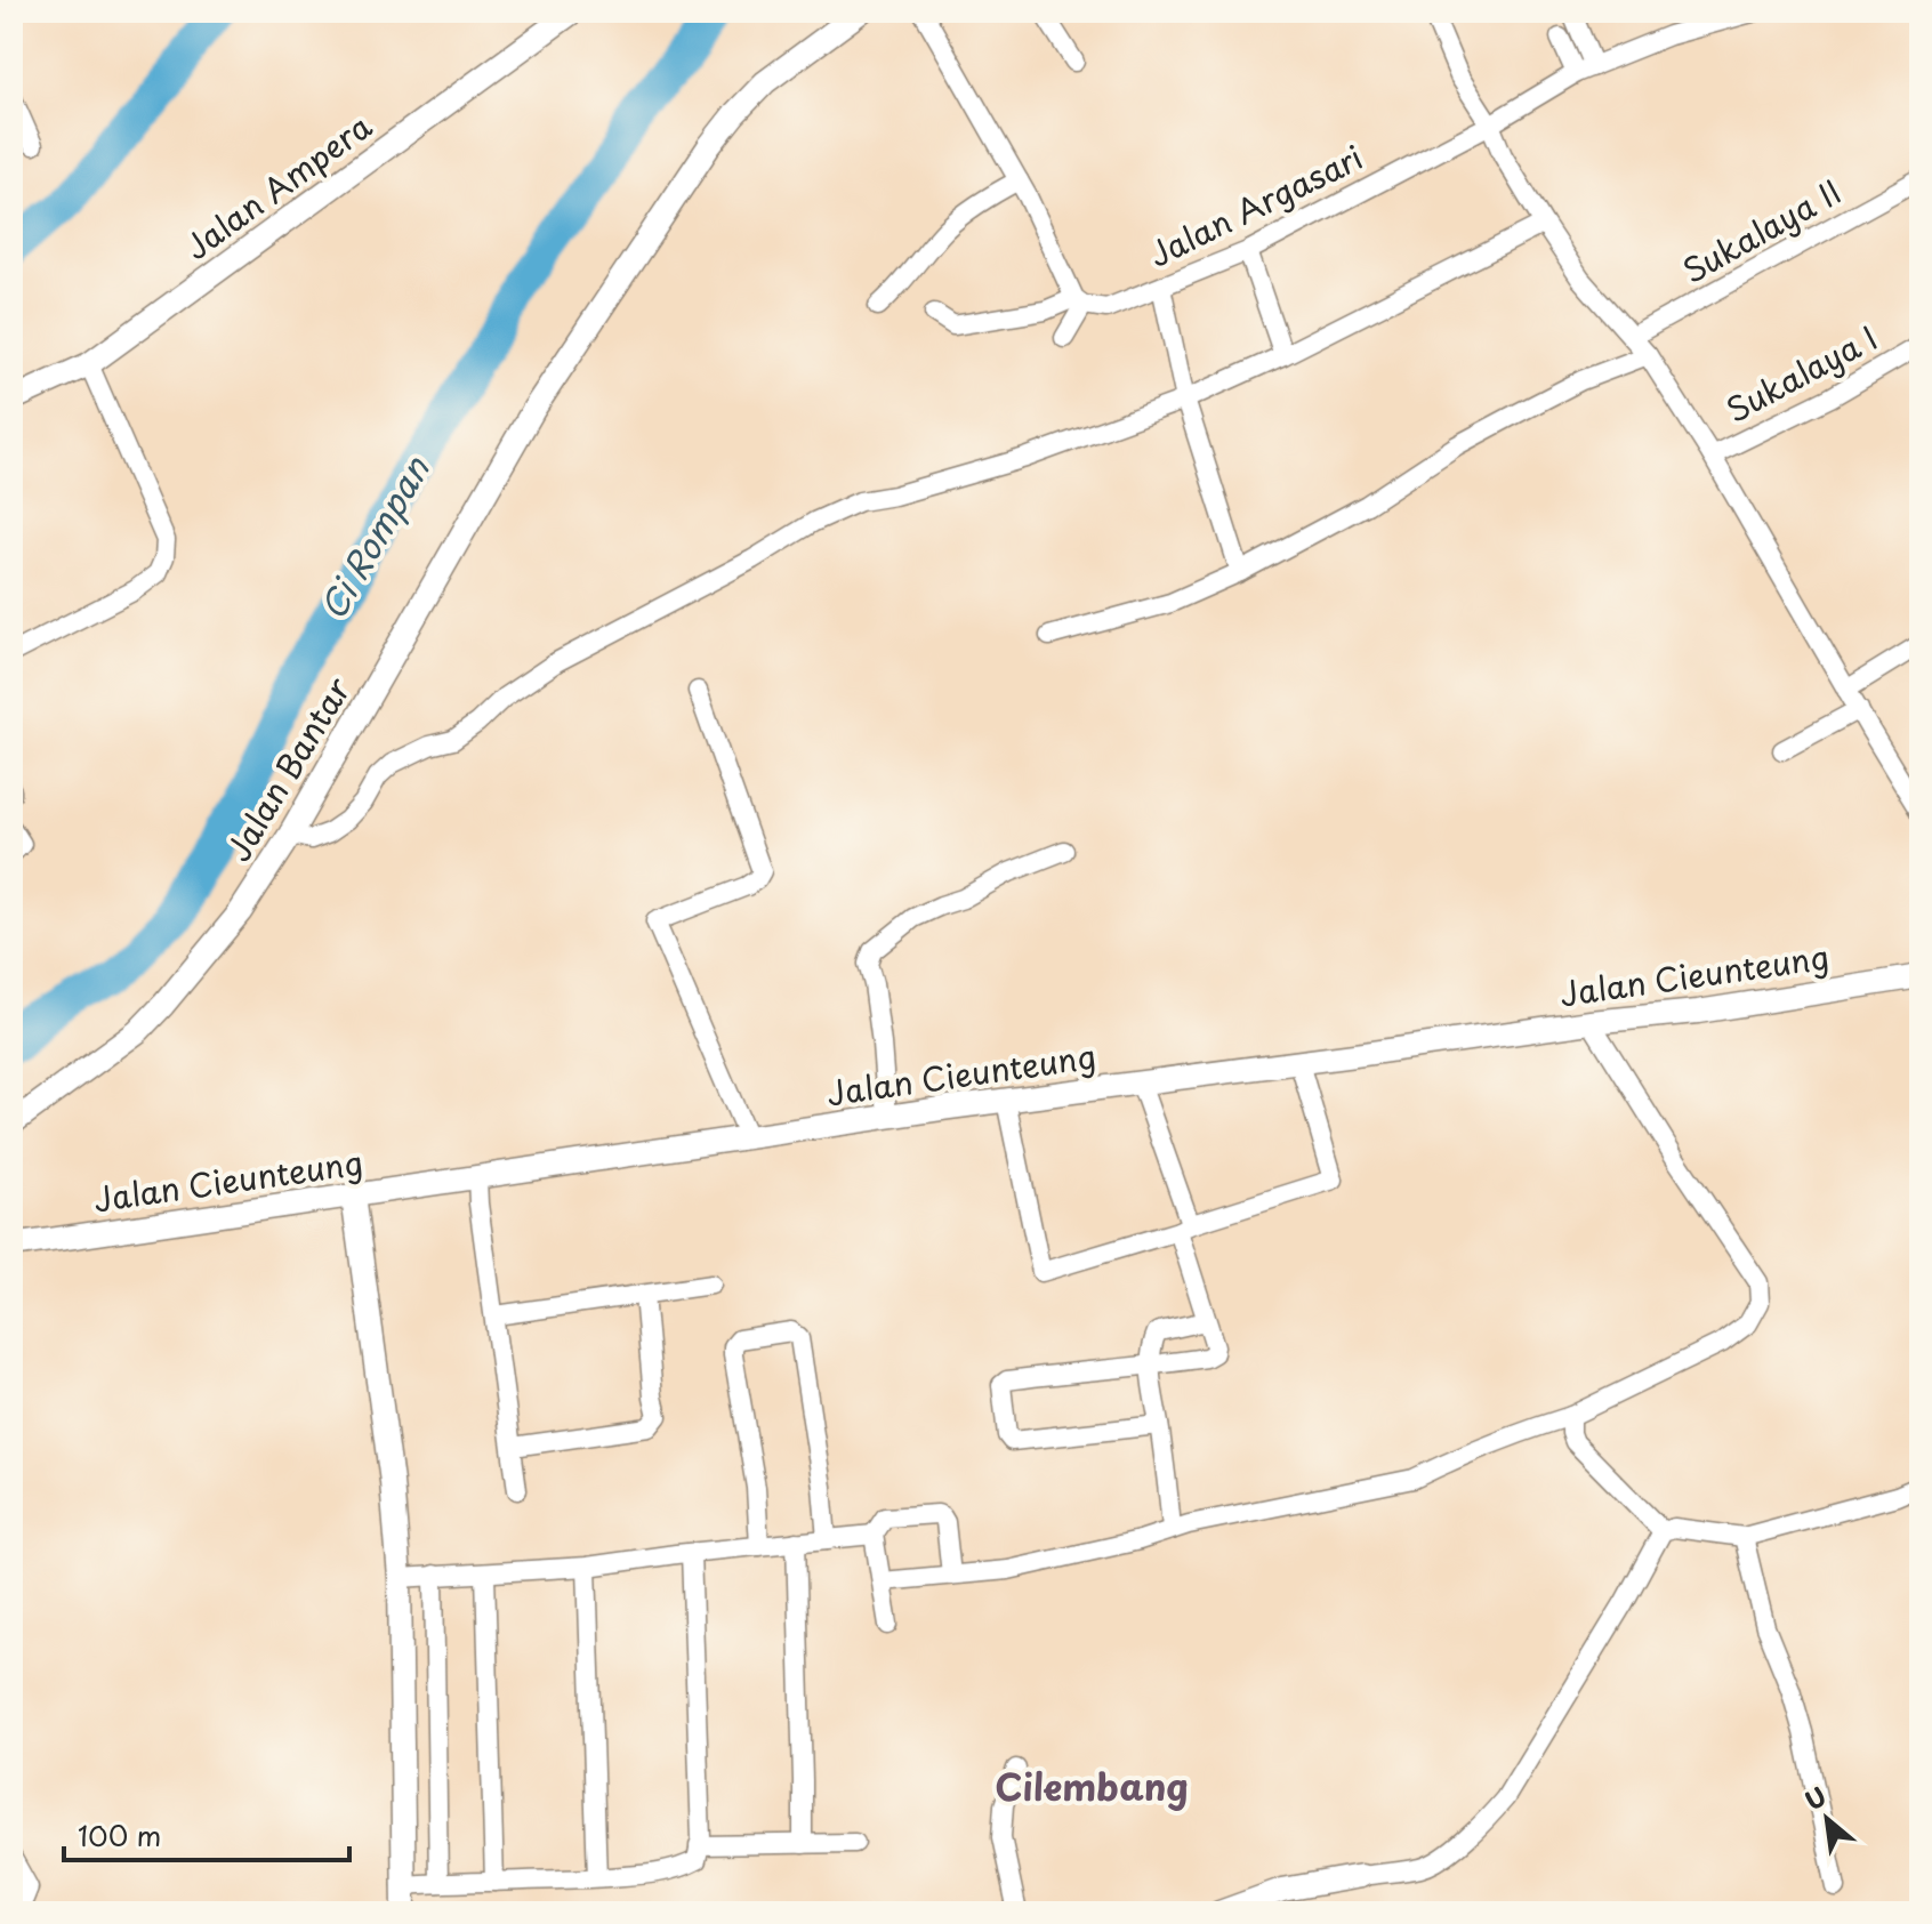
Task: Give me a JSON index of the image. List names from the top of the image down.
{
  "streets": {
    "street": [
      "Jalan Ampera",
      "Jalan Argasari",
      "Sukalaya II",
      "Sukalaya I",
      "Jalan Bantar",
      "Jalan Cieunteung"
    ]
  },
  "districts": ["Cilembang"],
  "water": ["Ci Rompan"],
  "scale_bar": "100 m",
  "north": "top left"
}
